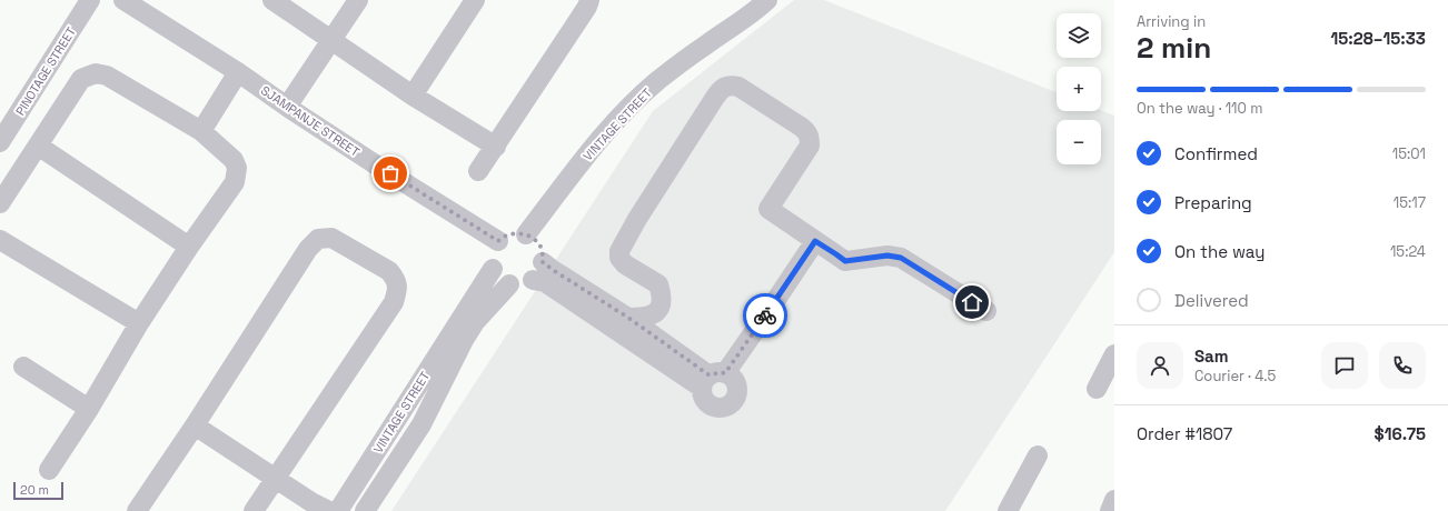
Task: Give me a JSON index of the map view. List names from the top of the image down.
{
  "streets": {
    "street": ["PINOTAGE STREET", "SJAMPANJE STREET", "VINTAGE STREET"]
  },
  "crossings": [
    ["SJAMPANJE STREET", "VINTAGE STREET"]
  ],
  "scale_bar": "20 m",
  "page": {
    "heading": ["2 min", "Arriving in", "15:28–15:33"],
    "panel": [
      "Sam",
      "Courier · 4.5",
      "Order #1807",
      "$16.75"
    ],
    "map_buttons": ["+", "−"],
    "bar": "On the way · 110 m",
    "list": [
      ["Confirmed", "15:01"],
      ["Preparing", "15:17"],
      ["On the way", "15:24"],
      "Delivered"
    ],
    "scale": "20 m"
  }
}
